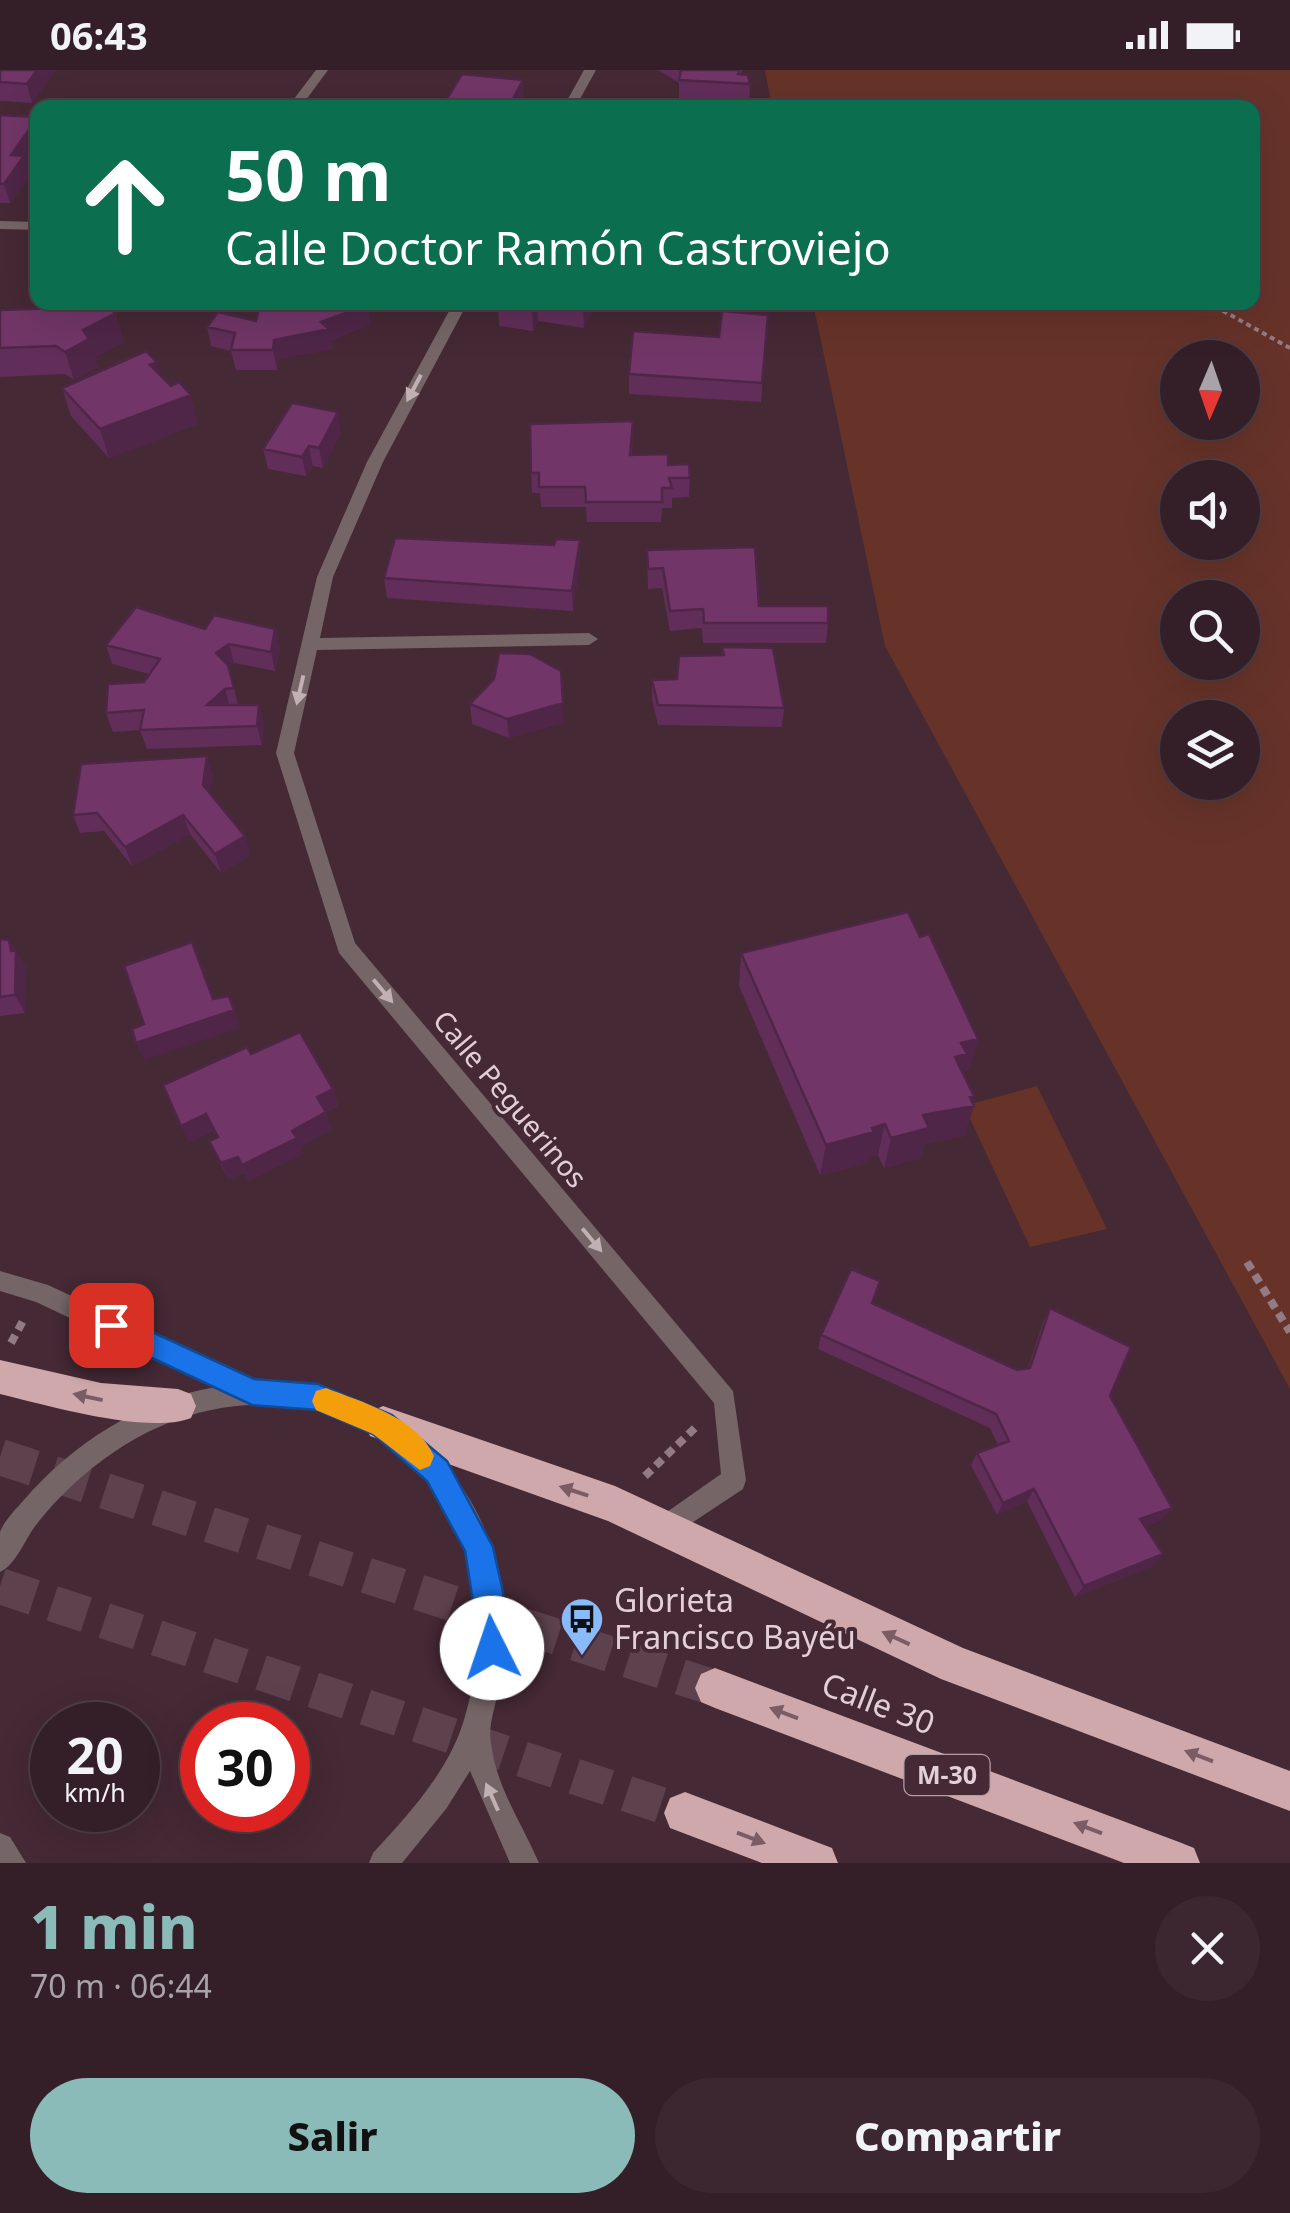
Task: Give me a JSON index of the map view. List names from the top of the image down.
{
  "streets": {
    "highway": ["Calle 30", "M-30"],
    "street": ["Calle Peguerinos"]
  },
  "one_way": ["Calle Peguerinos"],
  "places": {
    "bus stop": ["Glorieta Francisco Bayéu"]
  },
  "north": "bottom",
  "page": {
    "status": "06:43",
    "turn": ["50 m", "Calle Doctor Ramón Castroviejo"],
    "speed": "20 km/h",
    "limit": "30",
    "heading": ["1 min", "70 m · 06:44"],
    "buttons": ["Salir", "Compartir"]
  }
}
